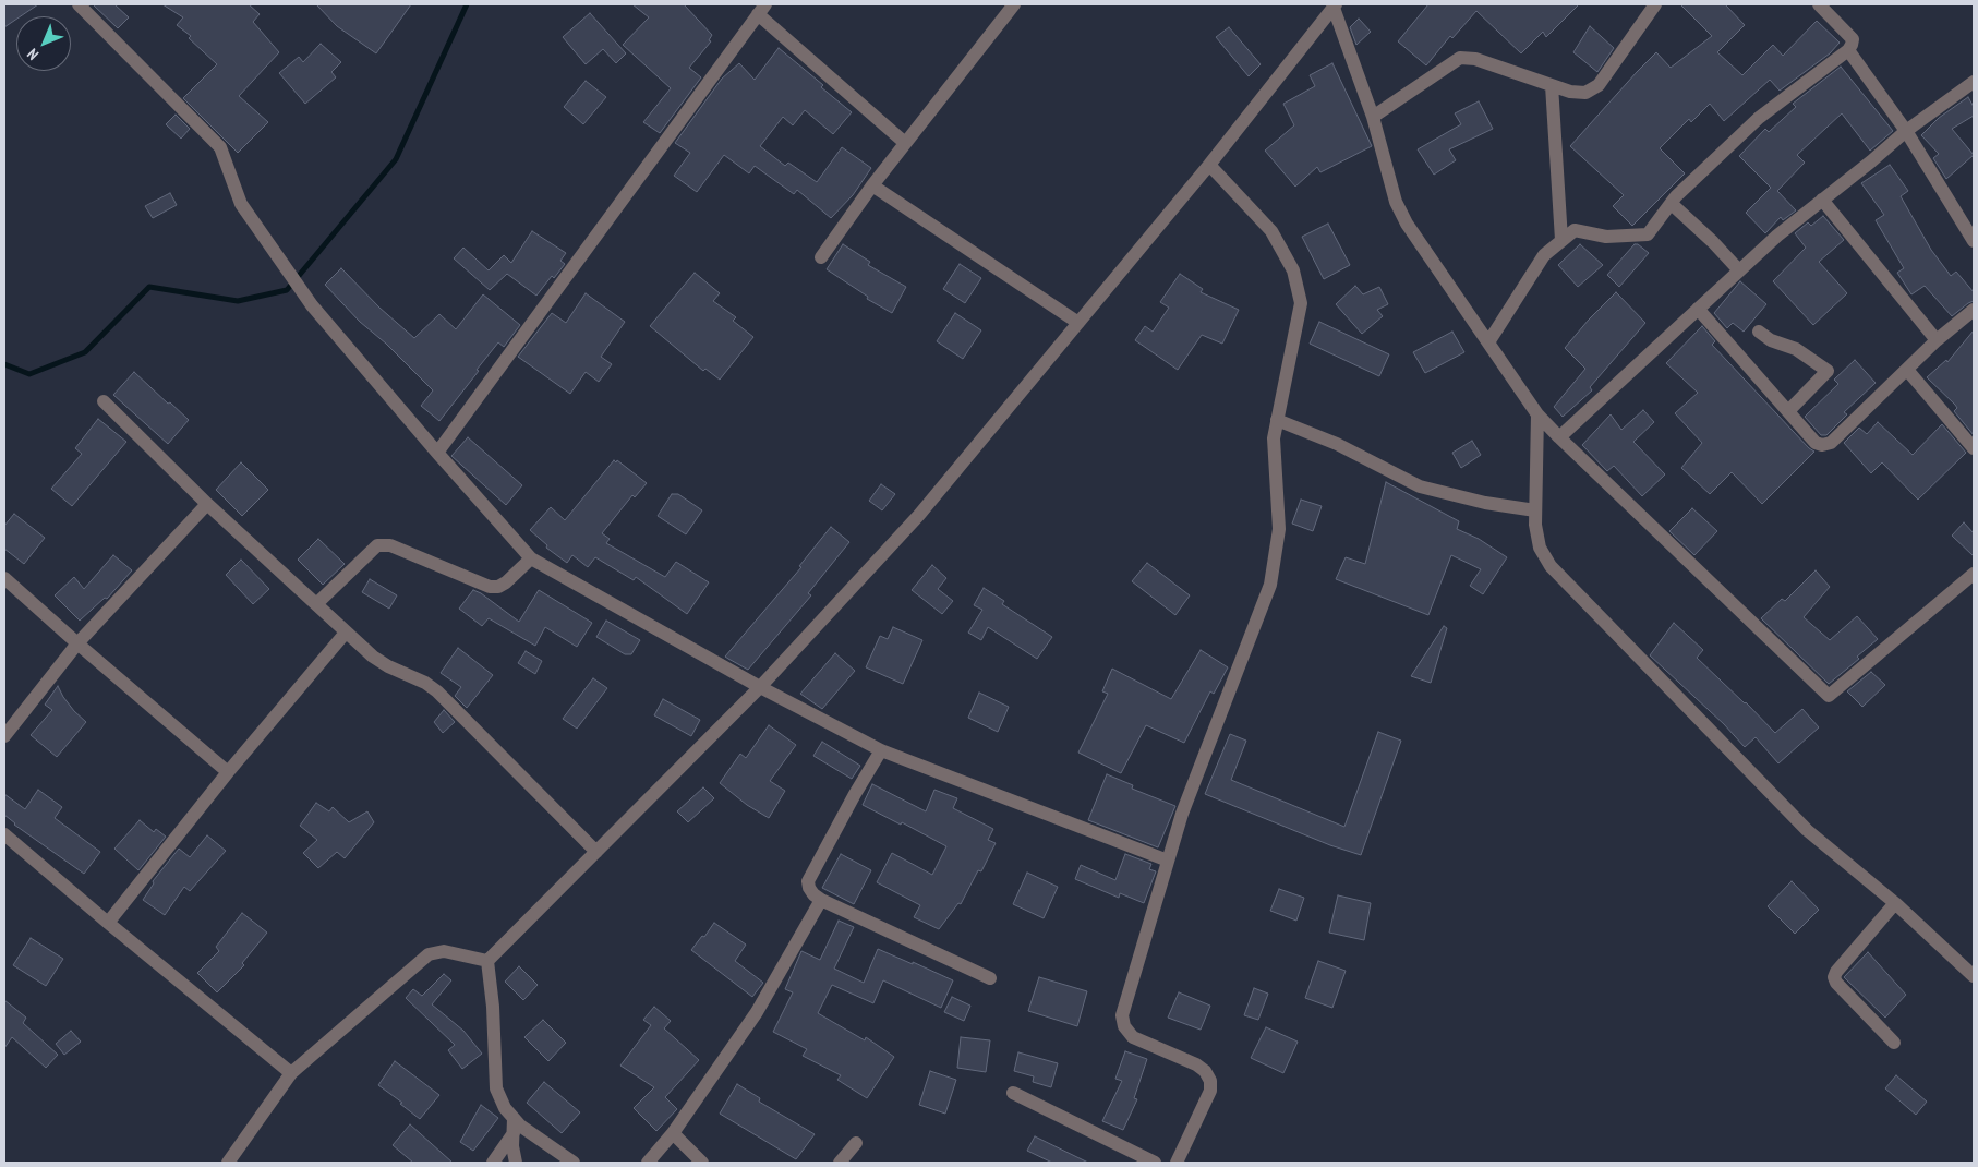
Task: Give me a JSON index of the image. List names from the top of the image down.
{
  "north": "bottom left"
}
